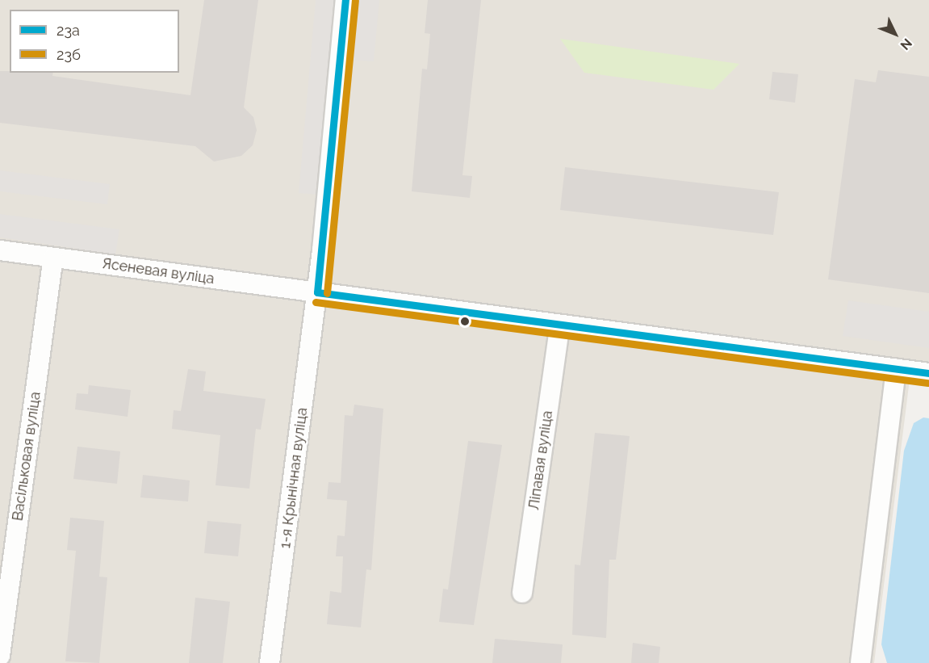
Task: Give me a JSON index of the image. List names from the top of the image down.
{
  "streets": {
    "street": [
      "Ясеневая вуліца",
      "Васільковая вуліца",
      "Ліпавая вуліца",
      "1-я Крынічная вуліца"
    ]
  },
  "crossings": [
    ["Ясеневая вуліца", "Васільковая вуліца"],
    ["Ясеневая вуліца", "Ліпавая вуліца"],
    ["Ясеневая вуліца", "1-я Крынічная вуліца"]
  ],
  "lines": ["transit line 23а", "transit line 23б"],
  "legend": ["23а", "23б"],
  "north": "bottom right"
}
